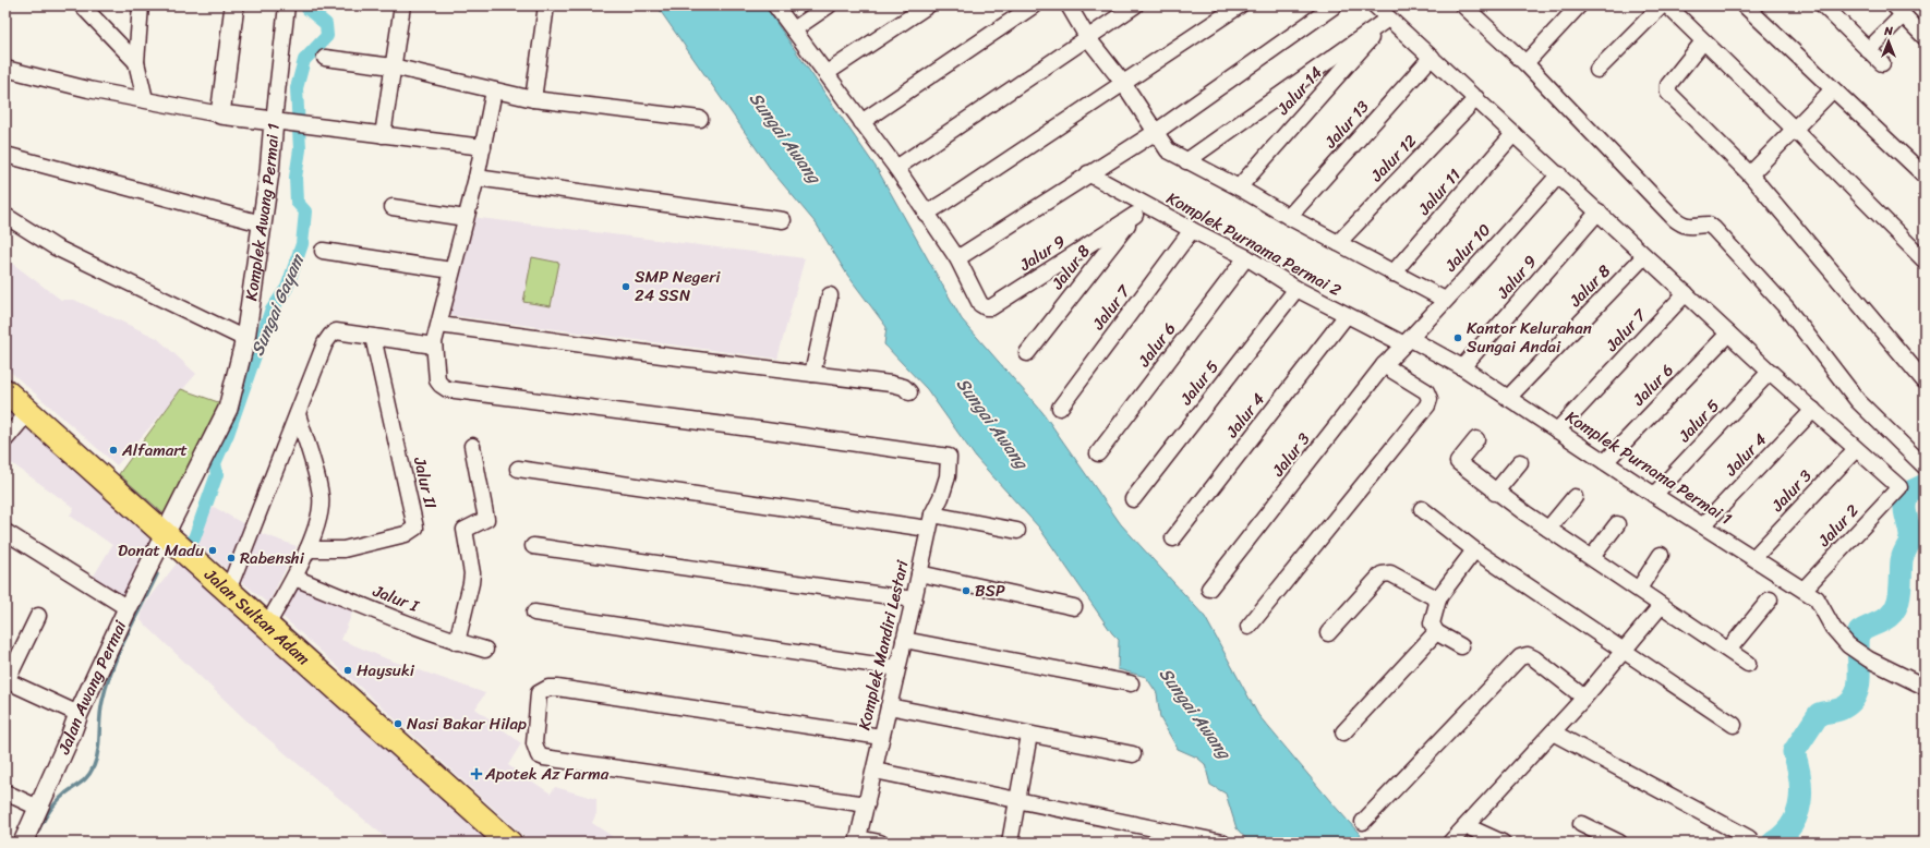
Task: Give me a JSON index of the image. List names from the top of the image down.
{
  "streets": {
    "main road": ["Jalan Sultan Adam"],
    "street": [
      "Jalur 14",
      "Jalur 13",
      "Jalur 12",
      "Jalur 11",
      "Komplek Awang Permai 1",
      "Komplek Purnama Permai 2",
      "Jalur 10",
      "Jalur 9",
      "Jalur 8",
      "Jalur 7",
      "Jalur 6",
      "Jalur 5",
      "Jalur 4",
      "Jalur 3",
      "Komplek Purnama Permai 1",
      "Jalur II",
      "Jalur 2",
      "Jalur I",
      "Komplek Mandiri Lestari",
      "Jalan Awang Permai"
    ]
  },
  "crossings": [
    ["Komplek Awang Permai 1", "Jalan Sultan Adam"],
    ["Komplek Awang Permai 1", "Jalan Awang Permai"],
    ["Komplek Purnama Permai 2", "Jalur 10"],
    ["Komplek Purnama Permai 2", "Jalur 9"],
    ["Komplek Purnama Permai 2", "Jalur 8"],
    ["Komplek Purnama Permai 2", "Jalur 7"],
    ["Komplek Purnama Permai 2", "Jalur 6"],
    ["Komplek Purnama Permai 2", "Jalur 5"],
    ["Komplek Purnama Permai 2", "Jalur 4"],
    ["Komplek Purnama Permai 2", "Jalur 3"],
    ["Komplek Purnama Permai 2", "Komplek Purnama Permai 1"],
    ["Jalur 10", "Jalur 3"],
    ["Jalur 10", "Komplek Purnama Permai 1"],
    ["Jalur 9", "Jalur 8"],
    ["Jalur 9", "Komplek Purnama Permai 1"],
    ["Jalur 8", "Komplek Purnama Permai 1"],
    ["Jalur 7", "Komplek Purnama Permai 1"],
    ["Jalur 6", "Komplek Purnama Permai 1"],
    ["Jalur 5", "Komplek Purnama Permai 1"],
    ["Jalur 4", "Komplek Purnama Permai 1"],
    ["Jalur 3", "Komplek Purnama Permai 1"],
    ["Jalur 3", "Jalur 2"],
    ["Komplek Purnama Permai 1", "Jalur 2"],
    ["Jalan Sultan Adam", "Jalan Awang Permai"]
  ],
  "water": ["Sungai Awang", "Sungai Gayam"],
  "places": {
    "other": [
      "SMP Negeri 24 SSN",
      "Kantor Kelurahan Sungai Andai",
      "Alfamart",
      "Donat Madu",
      "Rabenshi",
      "BSP",
      "Haysuki",
      "Nasi Bakar Hilap"
    ],
    "health": ["Apotek Az Farma"]
  },
  "north": "top"
}
